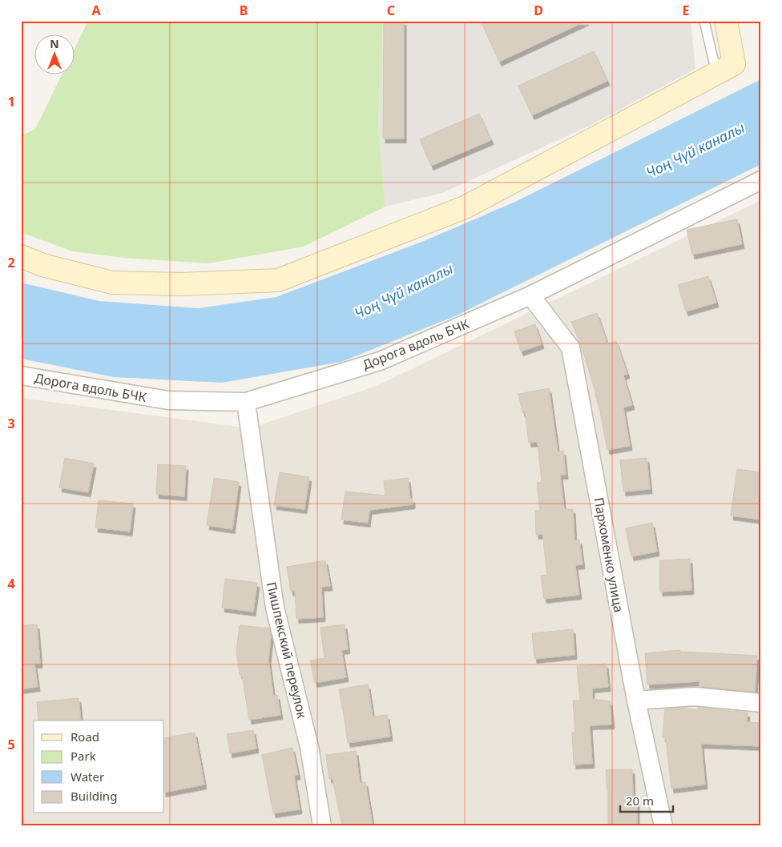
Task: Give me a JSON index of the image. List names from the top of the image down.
{
  "streets": {
    "street": ["Дорога вдоль БЧК", "Пархоменко улица", "Пишпекский переулок"]
  },
  "crossings": [
    ["Дорога вдоль БЧК", "Пархоменко улица"],
    ["Дорога вдоль БЧК", "Пишпекский переулок"]
  ],
  "water": ["Чоң Чүй каналы"],
  "legend": [
    "Road",
    "Park",
    "Water",
    "Building"
  ],
  "scale_bar": "20 m",
  "north": "top",
  "grid": {
    "columns": [
      "A",
      "B",
      "C",
      "D",
      "E"
    ],
    "rows": [
      "1",
      "2",
      "3",
      "4",
      "5"
    ]
  }
}
